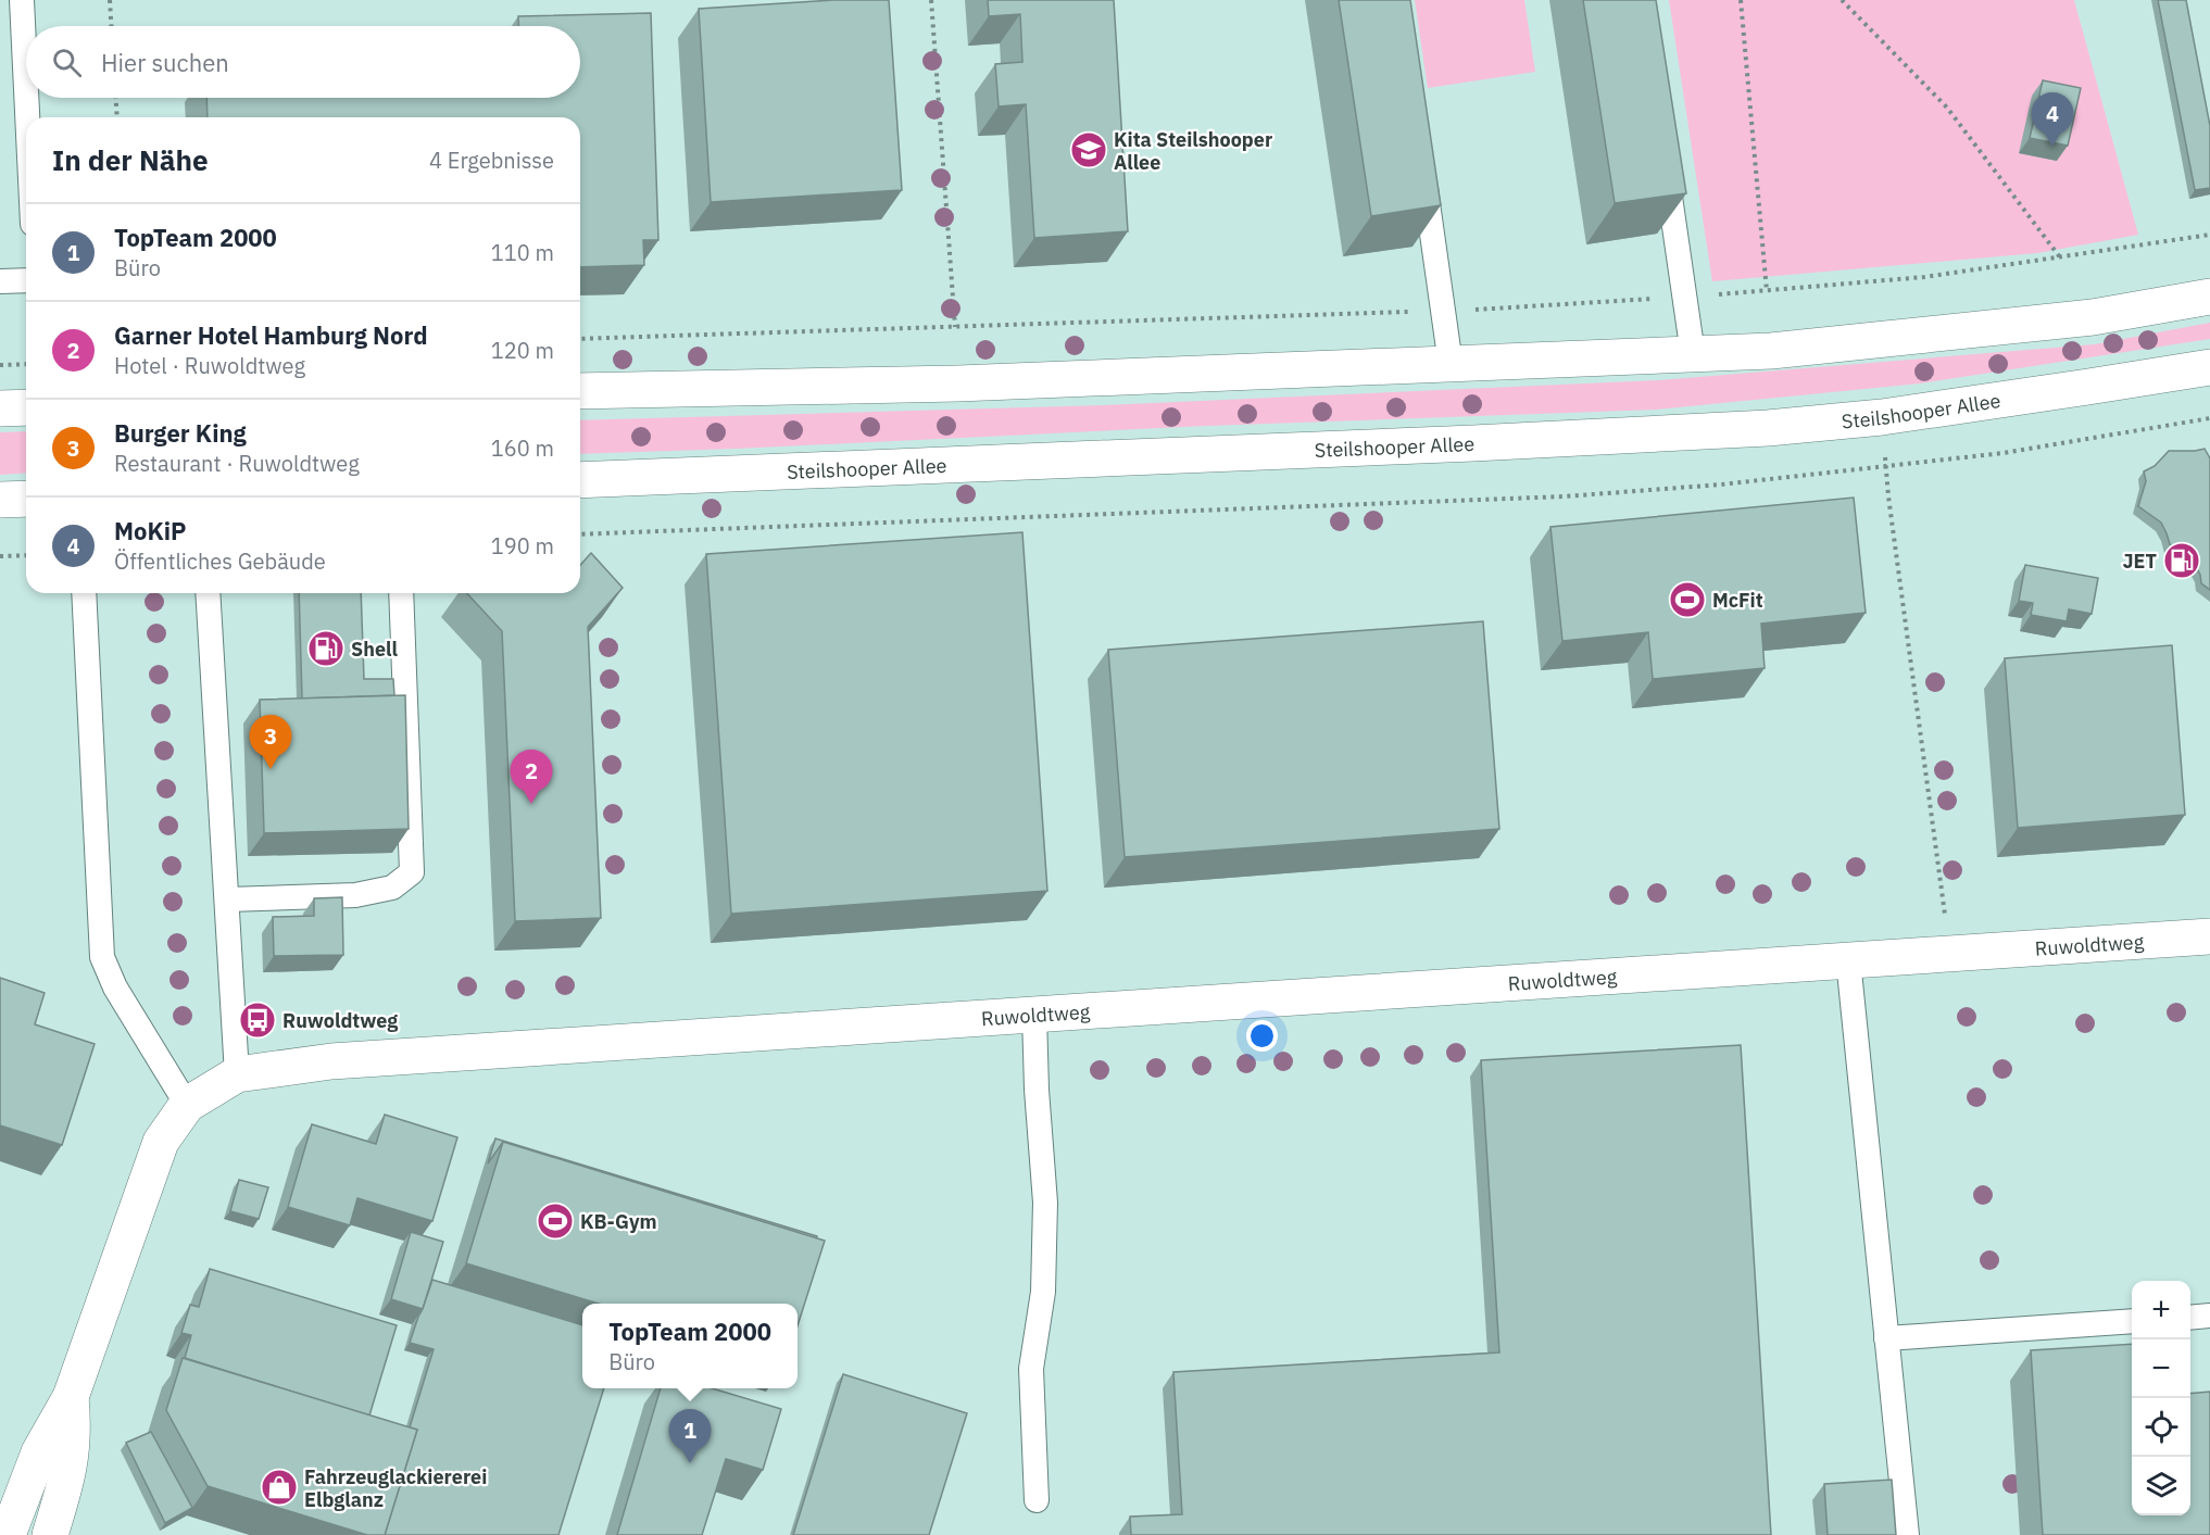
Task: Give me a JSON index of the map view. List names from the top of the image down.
{
  "streets": {
    "main road": ["Steilshooper Allee", "Ruwoldtweg"]
  },
  "places": {
    "school or university": ["Kita Steilshooper Allee"],
    "fuel station": ["JET", "Shell"],
    "sports": ["McFit", "KB-Gym"],
    "bus stop": ["Ruwoldtweg"],
    "shop": ["Fahrzeuglackiererei Elbglanz"]
  },
  "page": {
    "search": "Hier suchen",
    "pins": [
      "4",
      "3",
      "2",
      "1"
    ],
    "heading": ["In der Nähe", "4 Ergebnisse"],
    "list": [
      {
        "mark": "1",
        "name": "TopTeam 2000",
        "note": "Büro",
        "value": "110 m"
      },
      {
        "mark": "2",
        "name": "Garner Hotel Hamburg Nord",
        "note": "Hotel · Ruwoldtweg",
        "value": "120 m"
      },
      {
        "mark": "3",
        "name": "Burger King",
        "note": "Restaurant · Ruwoldtweg",
        "value": "160 m"
      },
      {
        "mark": "4",
        "name": "MoKiP",
        "note": "Öffentliches Gebäude",
        "value": "190 m"
      }
    ],
    "map_buttons": ["+", "−"],
    "popup": ["TopTeam 2000", "Büro"]
  }
}
